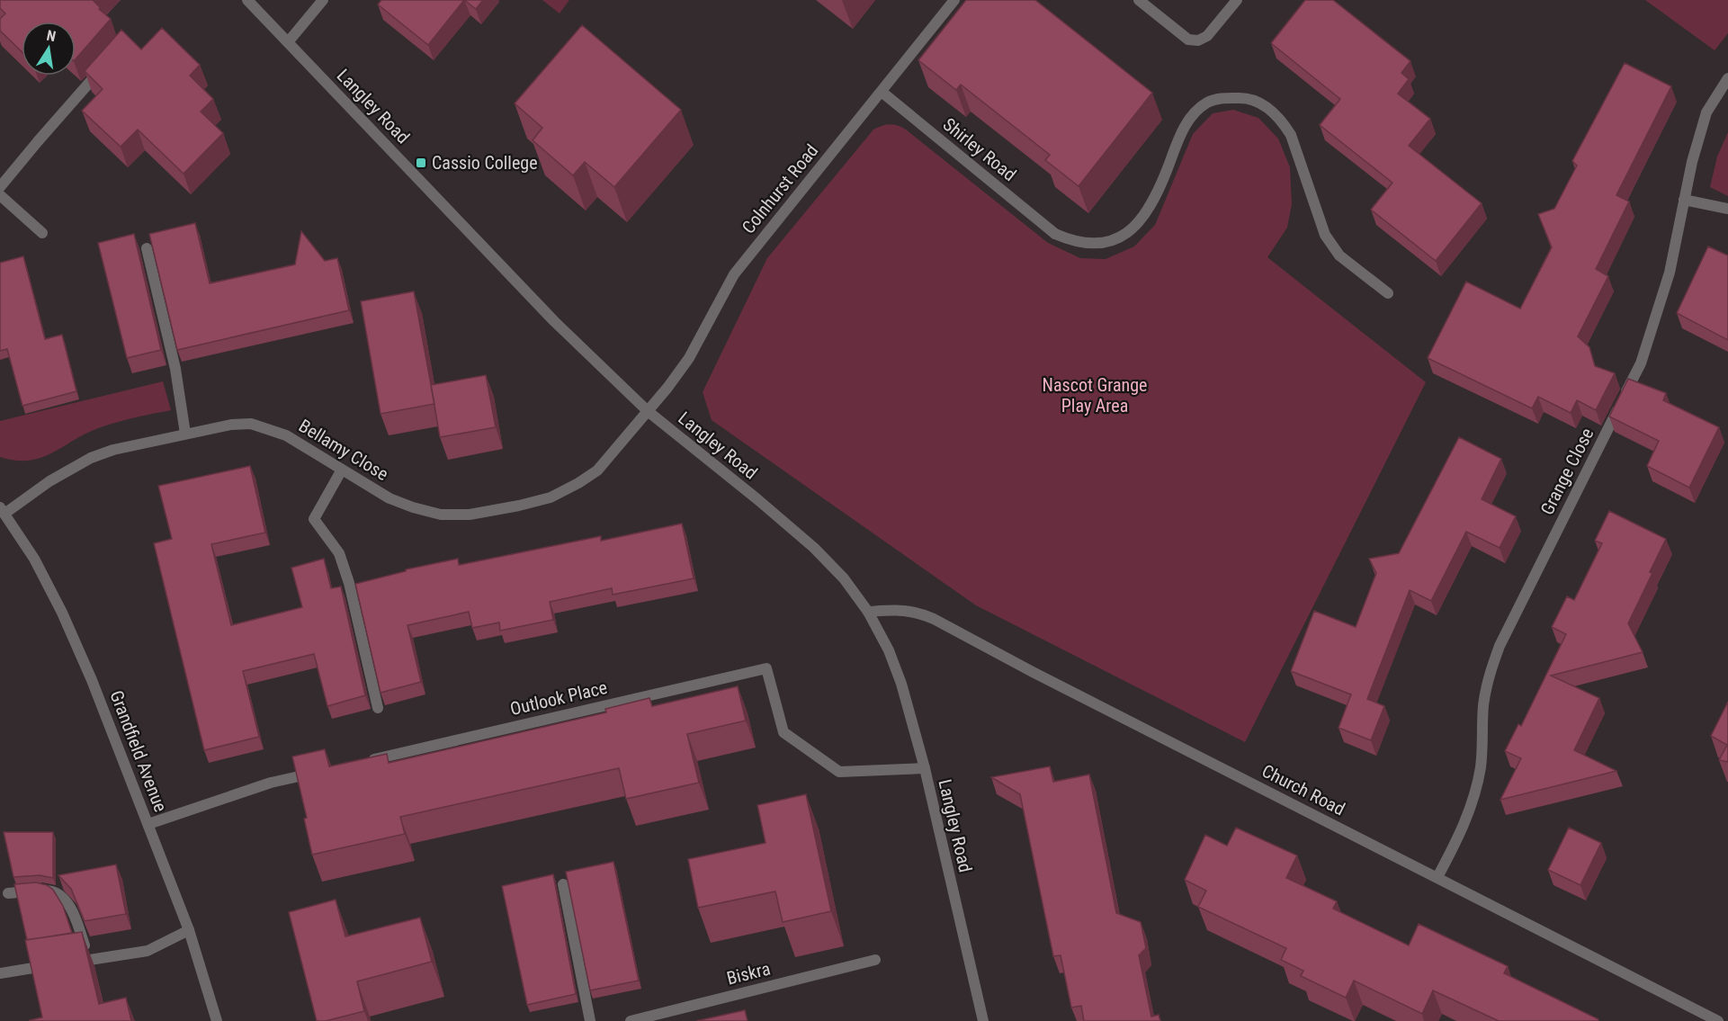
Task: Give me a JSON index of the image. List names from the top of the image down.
{
  "streets": {
    "street": [
      "Langley Road",
      "Shirley Road",
      "Colnhurst Road",
      "Bellamy Close",
      "Grange Close",
      "Outlook Place",
      "Grandfield Avenue",
      "Church Road",
      "Biskra"
    ]
  },
  "crossings": [
    ["Langley Road", "Colnhurst Road"],
    ["Langley Road", "Bellamy Close"],
    ["Langley Road", "Outlook Place"],
    ["Langley Road", "Church Road"],
    ["Shirley Road", "Colnhurst Road"],
    ["Colnhurst Road", "Bellamy Close"],
    ["Bellamy Close", "Grandfield Avenue"],
    ["Grange Close", "Church Road"]
  ],
  "parks": ["Nascot Grange Play Area"],
  "places": {
    "transit": ["Cassio College"]
  },
  "north": "top"
}
